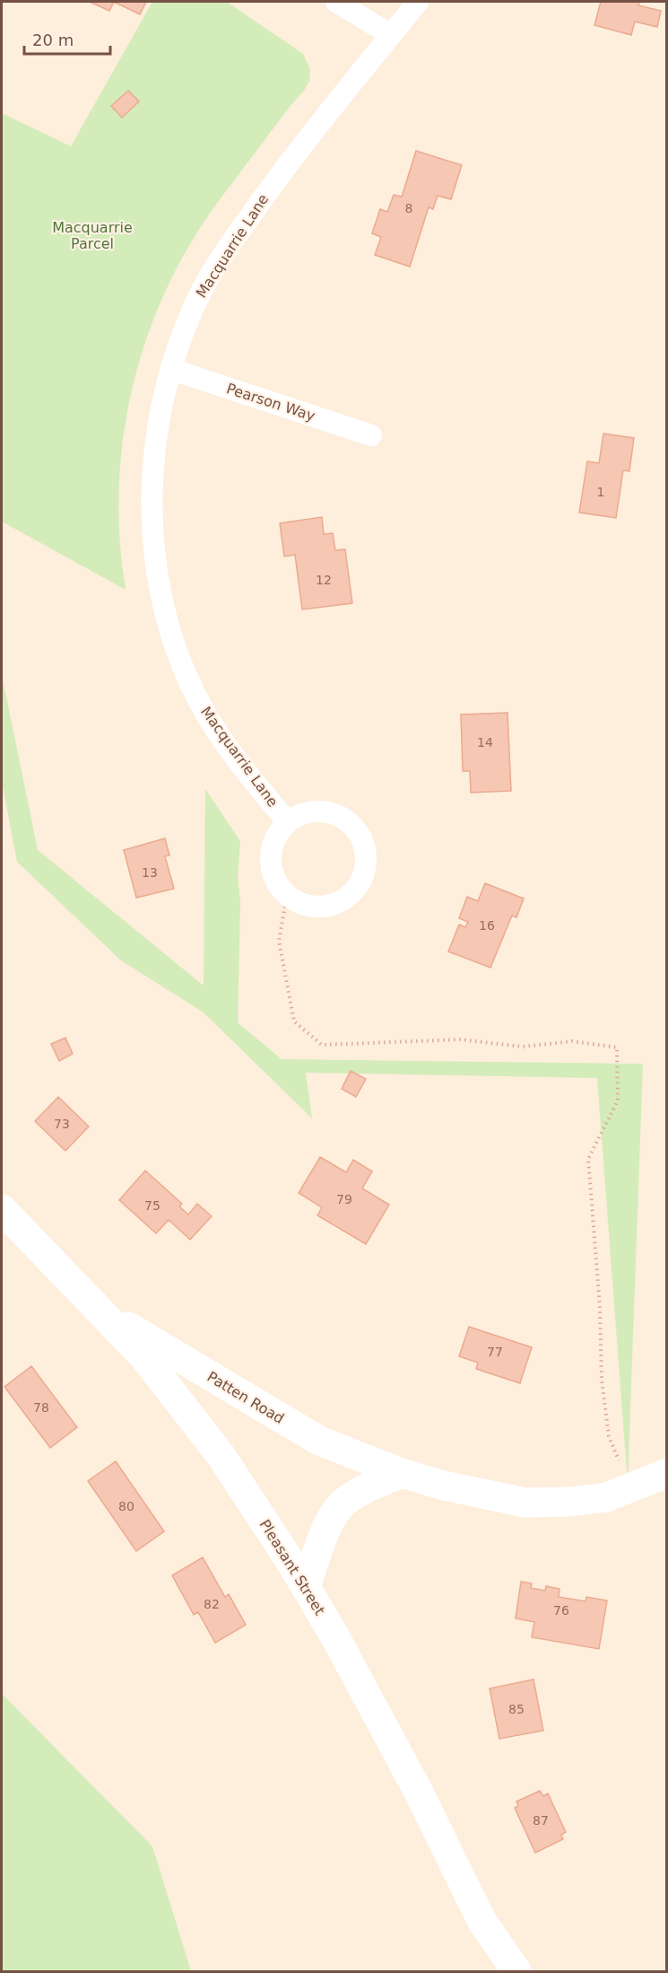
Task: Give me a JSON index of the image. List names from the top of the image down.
{
  "streets": {
    "main road": ["Patten Road", "Pleasant Street"],
    "street": ["Macquarrie Lane", "Pearson Way"]
  },
  "crossings": [
    ["Macquarrie Lane", "Pearson Way"],
    ["Patten Road", "Pleasant Street"]
  ],
  "parks": ["Macquarrie Parcel"],
  "house_numbers": [
    "8",
    "1",
    "12",
    "14",
    "13",
    "16",
    "73",
    "79",
    "75",
    "77",
    "78",
    "80",
    "82",
    "76",
    "85",
    "87"
  ],
  "scale_bar": "20 m"
}
